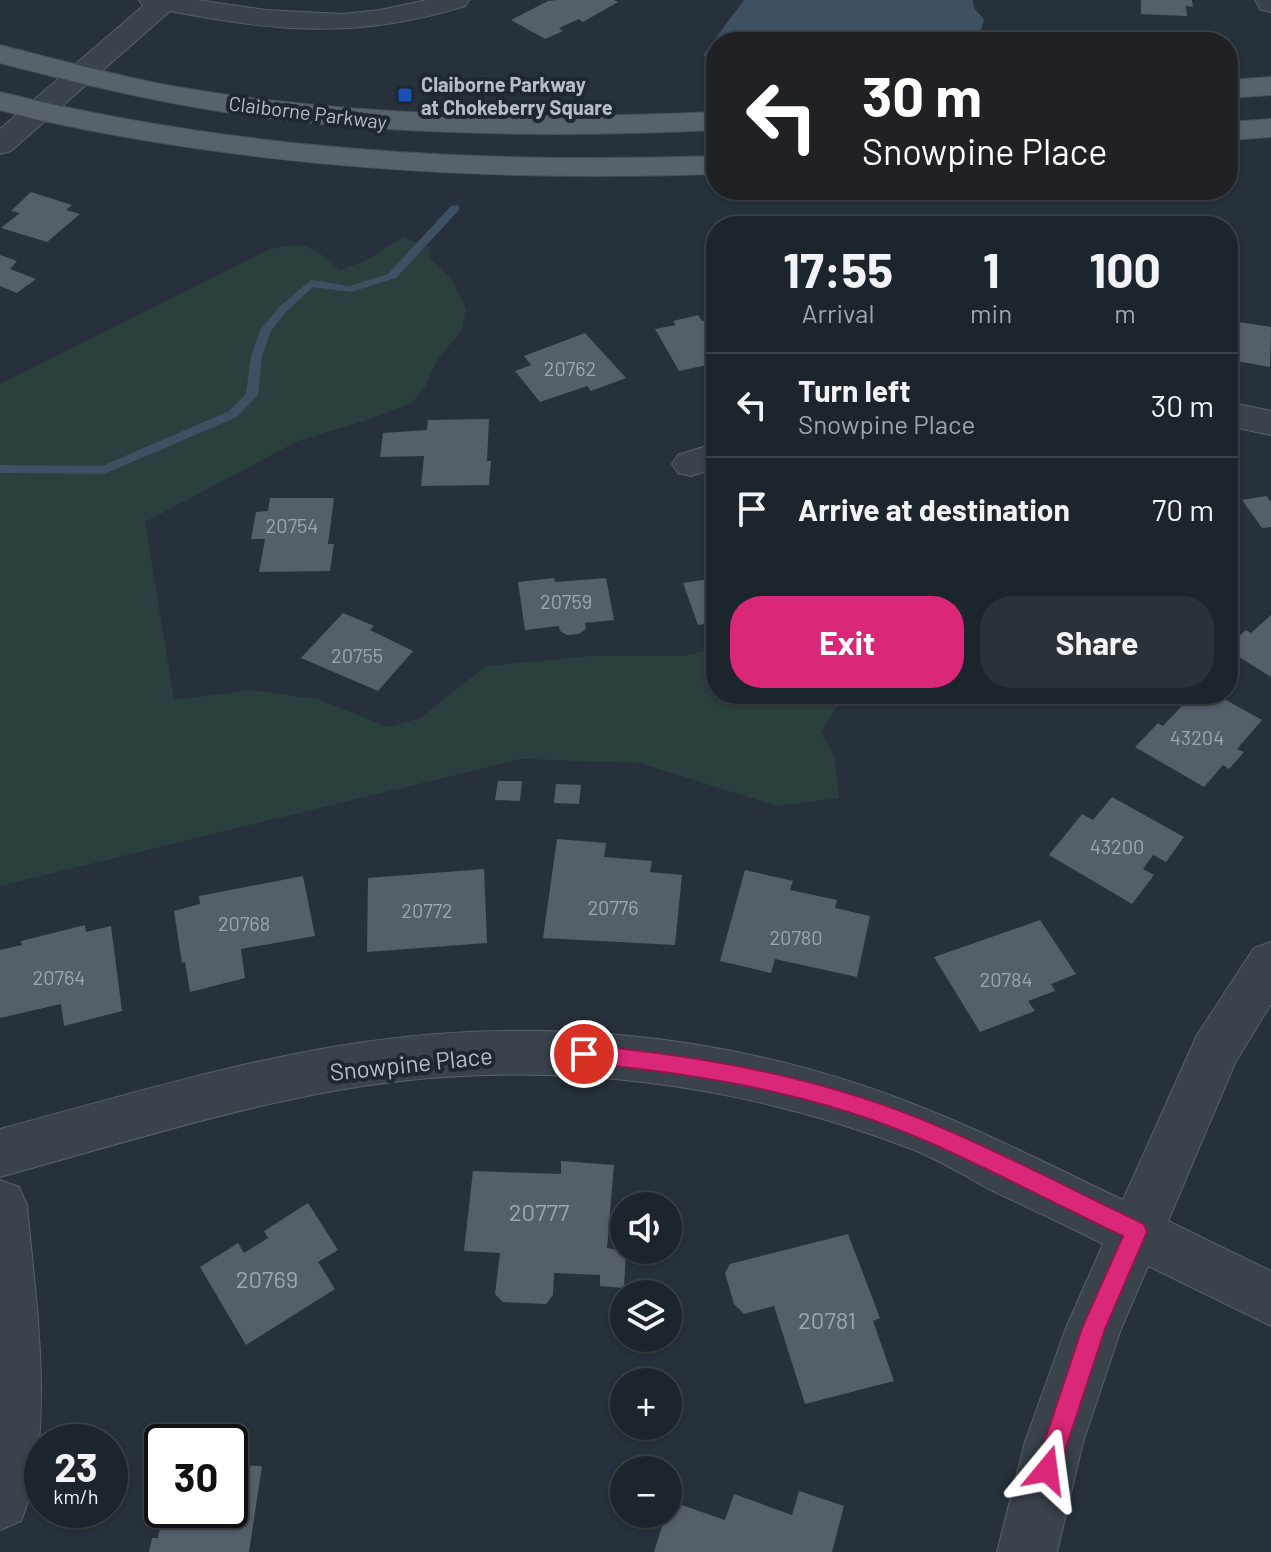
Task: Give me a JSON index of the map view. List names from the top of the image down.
{
  "streets": {
    "main road": ["Claiborne Parkway"],
    "street": ["Snowpine Place"]
  },
  "places": {
    "transit": ["Claiborne Parkway at Chokeberry Square"]
  },
  "house_numbers": [
    "20762",
    "20754",
    "20759",
    "20755",
    "43204",
    "43200",
    "20776",
    "20772",
    "20768",
    "20780",
    "20764",
    "20784",
    "20777",
    "20769",
    "20781"
  ],
  "page": {
    "turn": ["30 m", "Snowpine Place"],
    "eta": [
      "17:55",
      "Arrival",
      "1",
      "min",
      "100",
      "m"
    ],
    "list": [
      {
        "name": "Turn left",
        "note": "Snowpine Place",
        "value": "30 m"
      },
      {
        "name": "Arrive at destination",
        "value": "70 m"
      }
    ],
    "buttons": ["Exit", "Share"],
    "map_buttons": ["+", "−"],
    "speed": "23 km/h",
    "limit": "30"
  }
}
